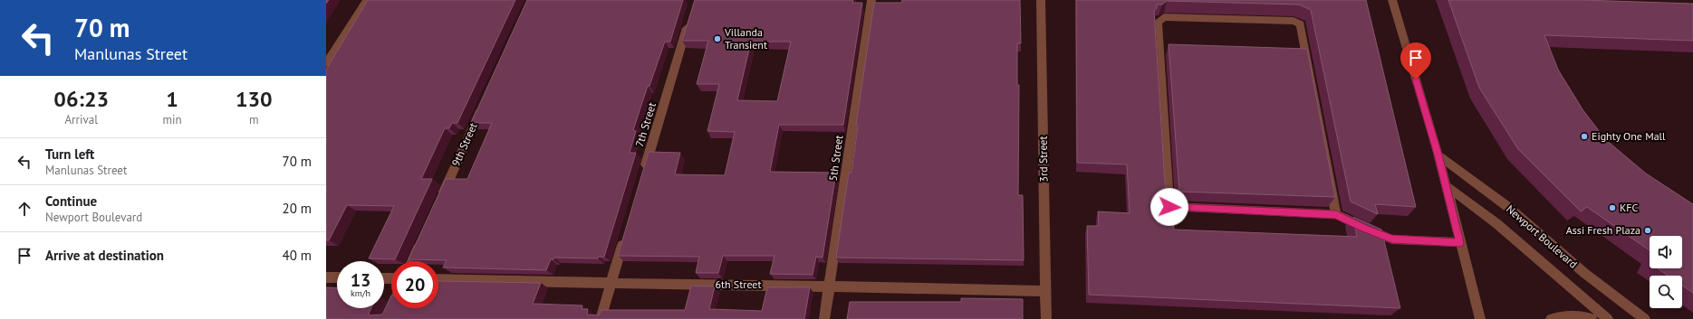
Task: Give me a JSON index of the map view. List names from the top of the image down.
{
  "streets": {
    "street": [
      "7th Street",
      "9th Street",
      "5th Street",
      "3rd Street",
      "Newport Boulevard",
      "6th Street"
    ]
  },
  "crossings": [
    ["5th Street", "6th Street"],
    ["3rd Street", "6th Street"]
  ],
  "places": [
    "Villanda Transient",
    "Eighty One Mall",
    "KFC",
    "Assi Fresh Plaza"
  ],
  "page": {
    "turn": ["70 m", "Manlunas Street"],
    "eta": [
      "06:23",
      "Arrival",
      "1",
      "min",
      "130",
      "m"
    ],
    "list": [
      {
        "name": "Turn left",
        "note": "Manlunas Street",
        "value": "70 m"
      },
      {
        "name": "Continue",
        "note": "Newport Boulevard",
        "value": "20 m"
      },
      {
        "name": "Arrive at destination",
        "value": "40 m"
      }
    ],
    "speed": "13 km/h",
    "limit": "20"
  }
}
